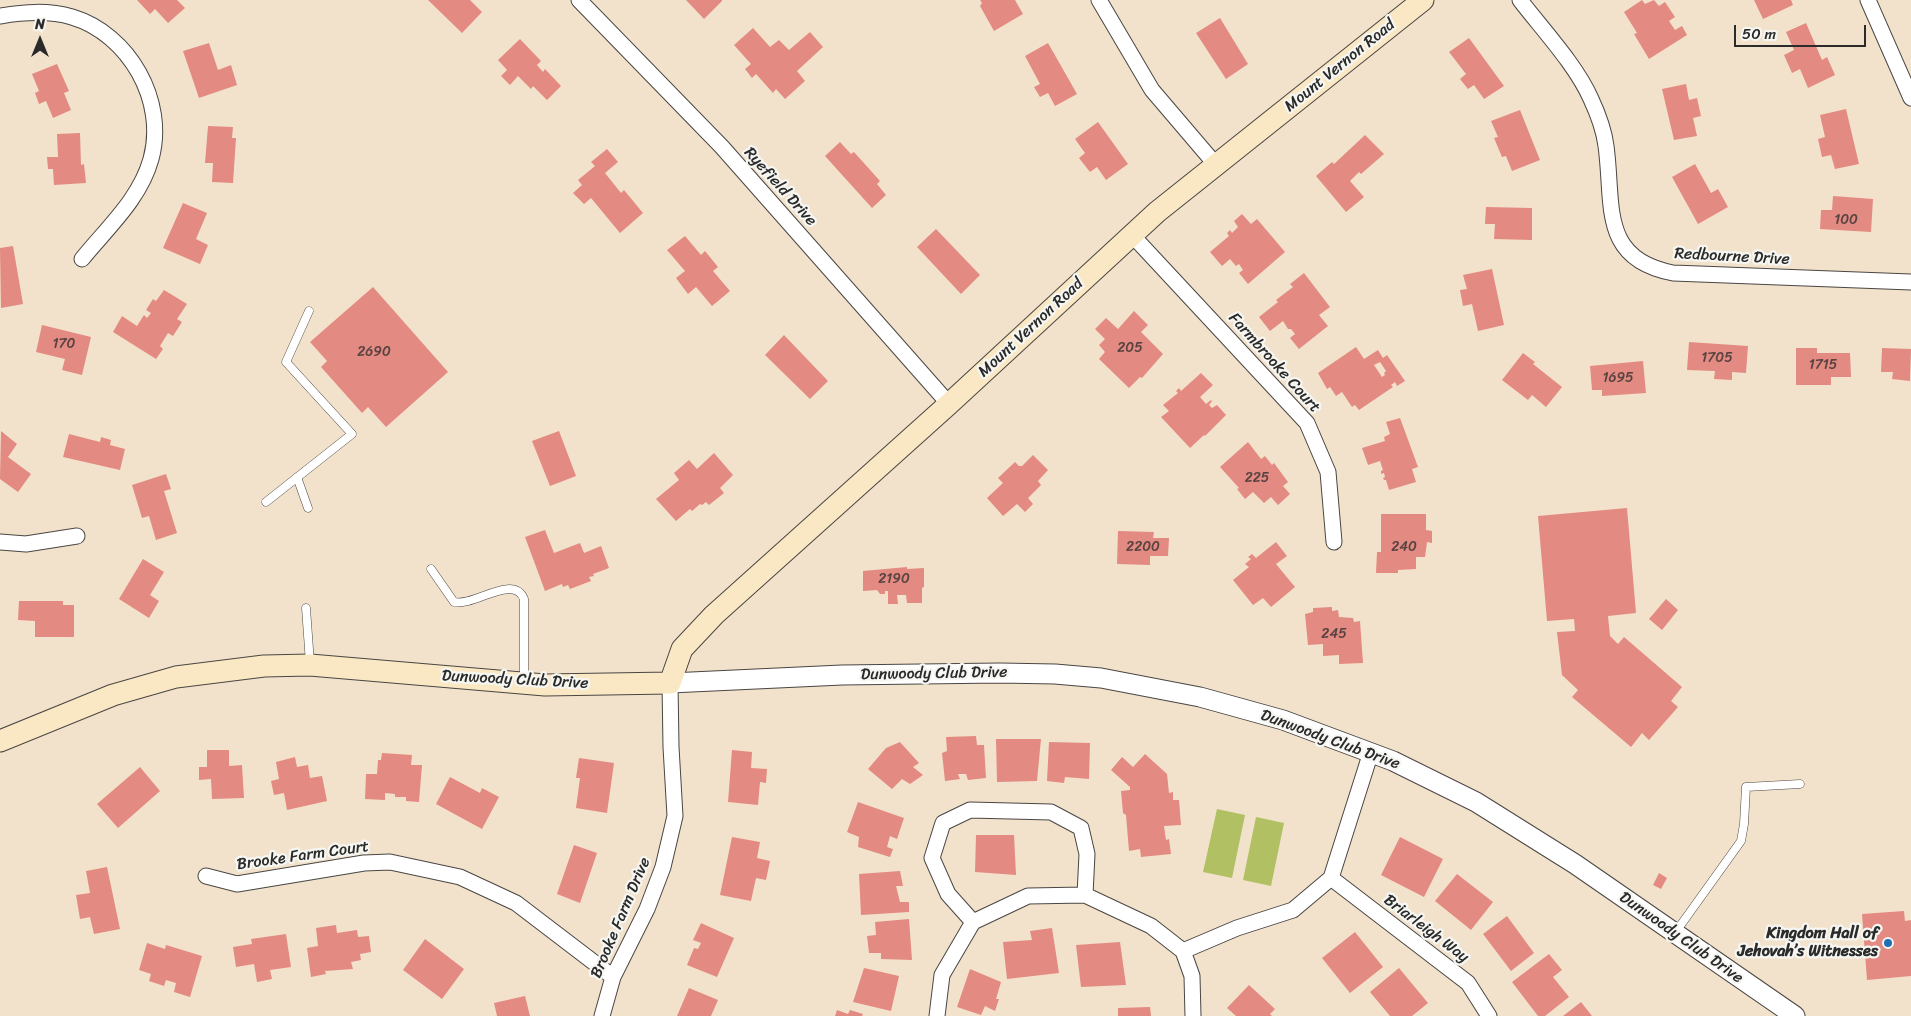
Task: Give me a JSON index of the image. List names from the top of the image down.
{
  "streets": {
    "main road": ["Mount Vernon Road", "Dunwoody Club Drive"],
    "street": [
      "Ryefield Drive",
      "Redbourne Drive",
      "Farmbrooke Court",
      "Brooke Farm Court",
      "Brooke Farm Drive",
      "Briarleigh Way"
    ]
  },
  "crossings": [
    ["Mount Vernon Road", "Ryefield Drive"],
    ["Mount Vernon Road", "Farmbrooke Court"],
    ["Mount Vernon Road", "Dunwoody Club Drive"],
    ["Mount Vernon Road", "Brooke Farm Drive"],
    ["Dunwoody Club Drive", "Brooke Farm Drive"],
    ["Brooke Farm Court", "Brooke Farm Drive"]
  ],
  "places": ["Kingdom Hall of Jehovah’s Witnesses"],
  "house_numbers": [
    "100",
    "170",
    "205",
    "2690",
    "1705",
    "1715",
    "1695",
    "225",
    "2200",
    "240",
    "2190",
    "245"
  ],
  "scale_bar": "50 m",
  "north": "top"
}
